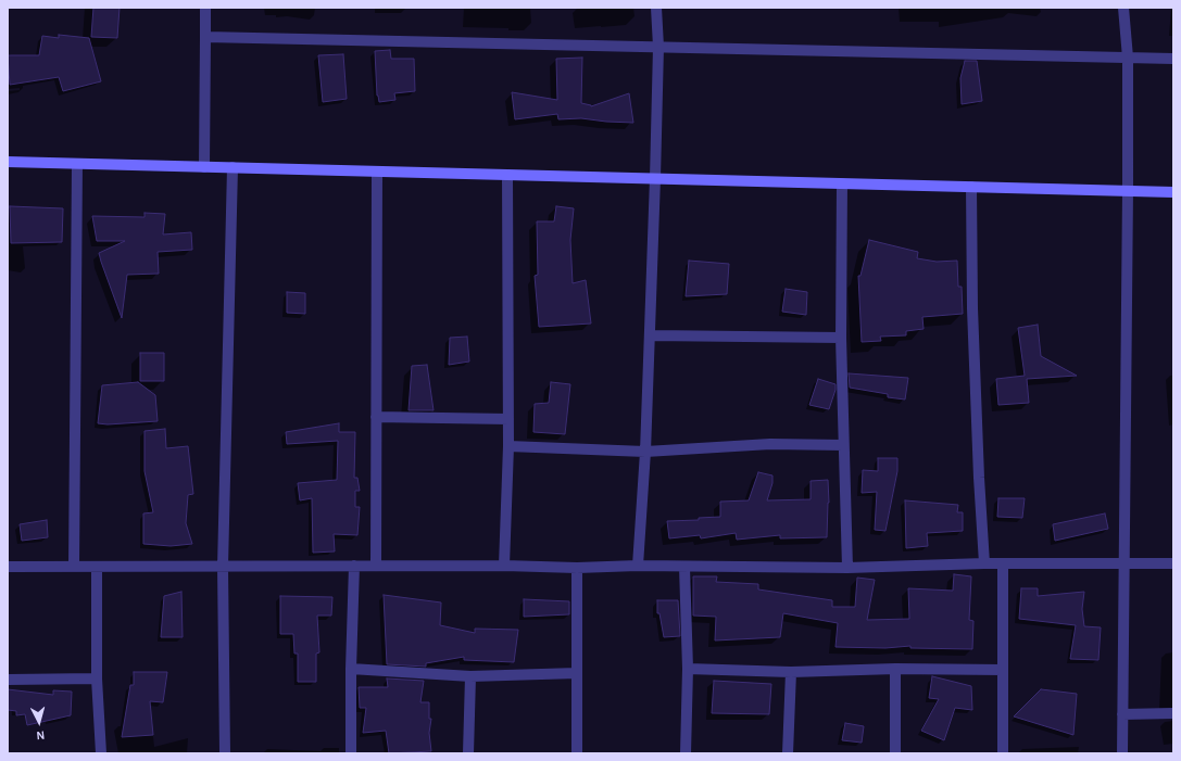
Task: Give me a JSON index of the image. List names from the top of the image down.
{
  "north": "bottom"
}
